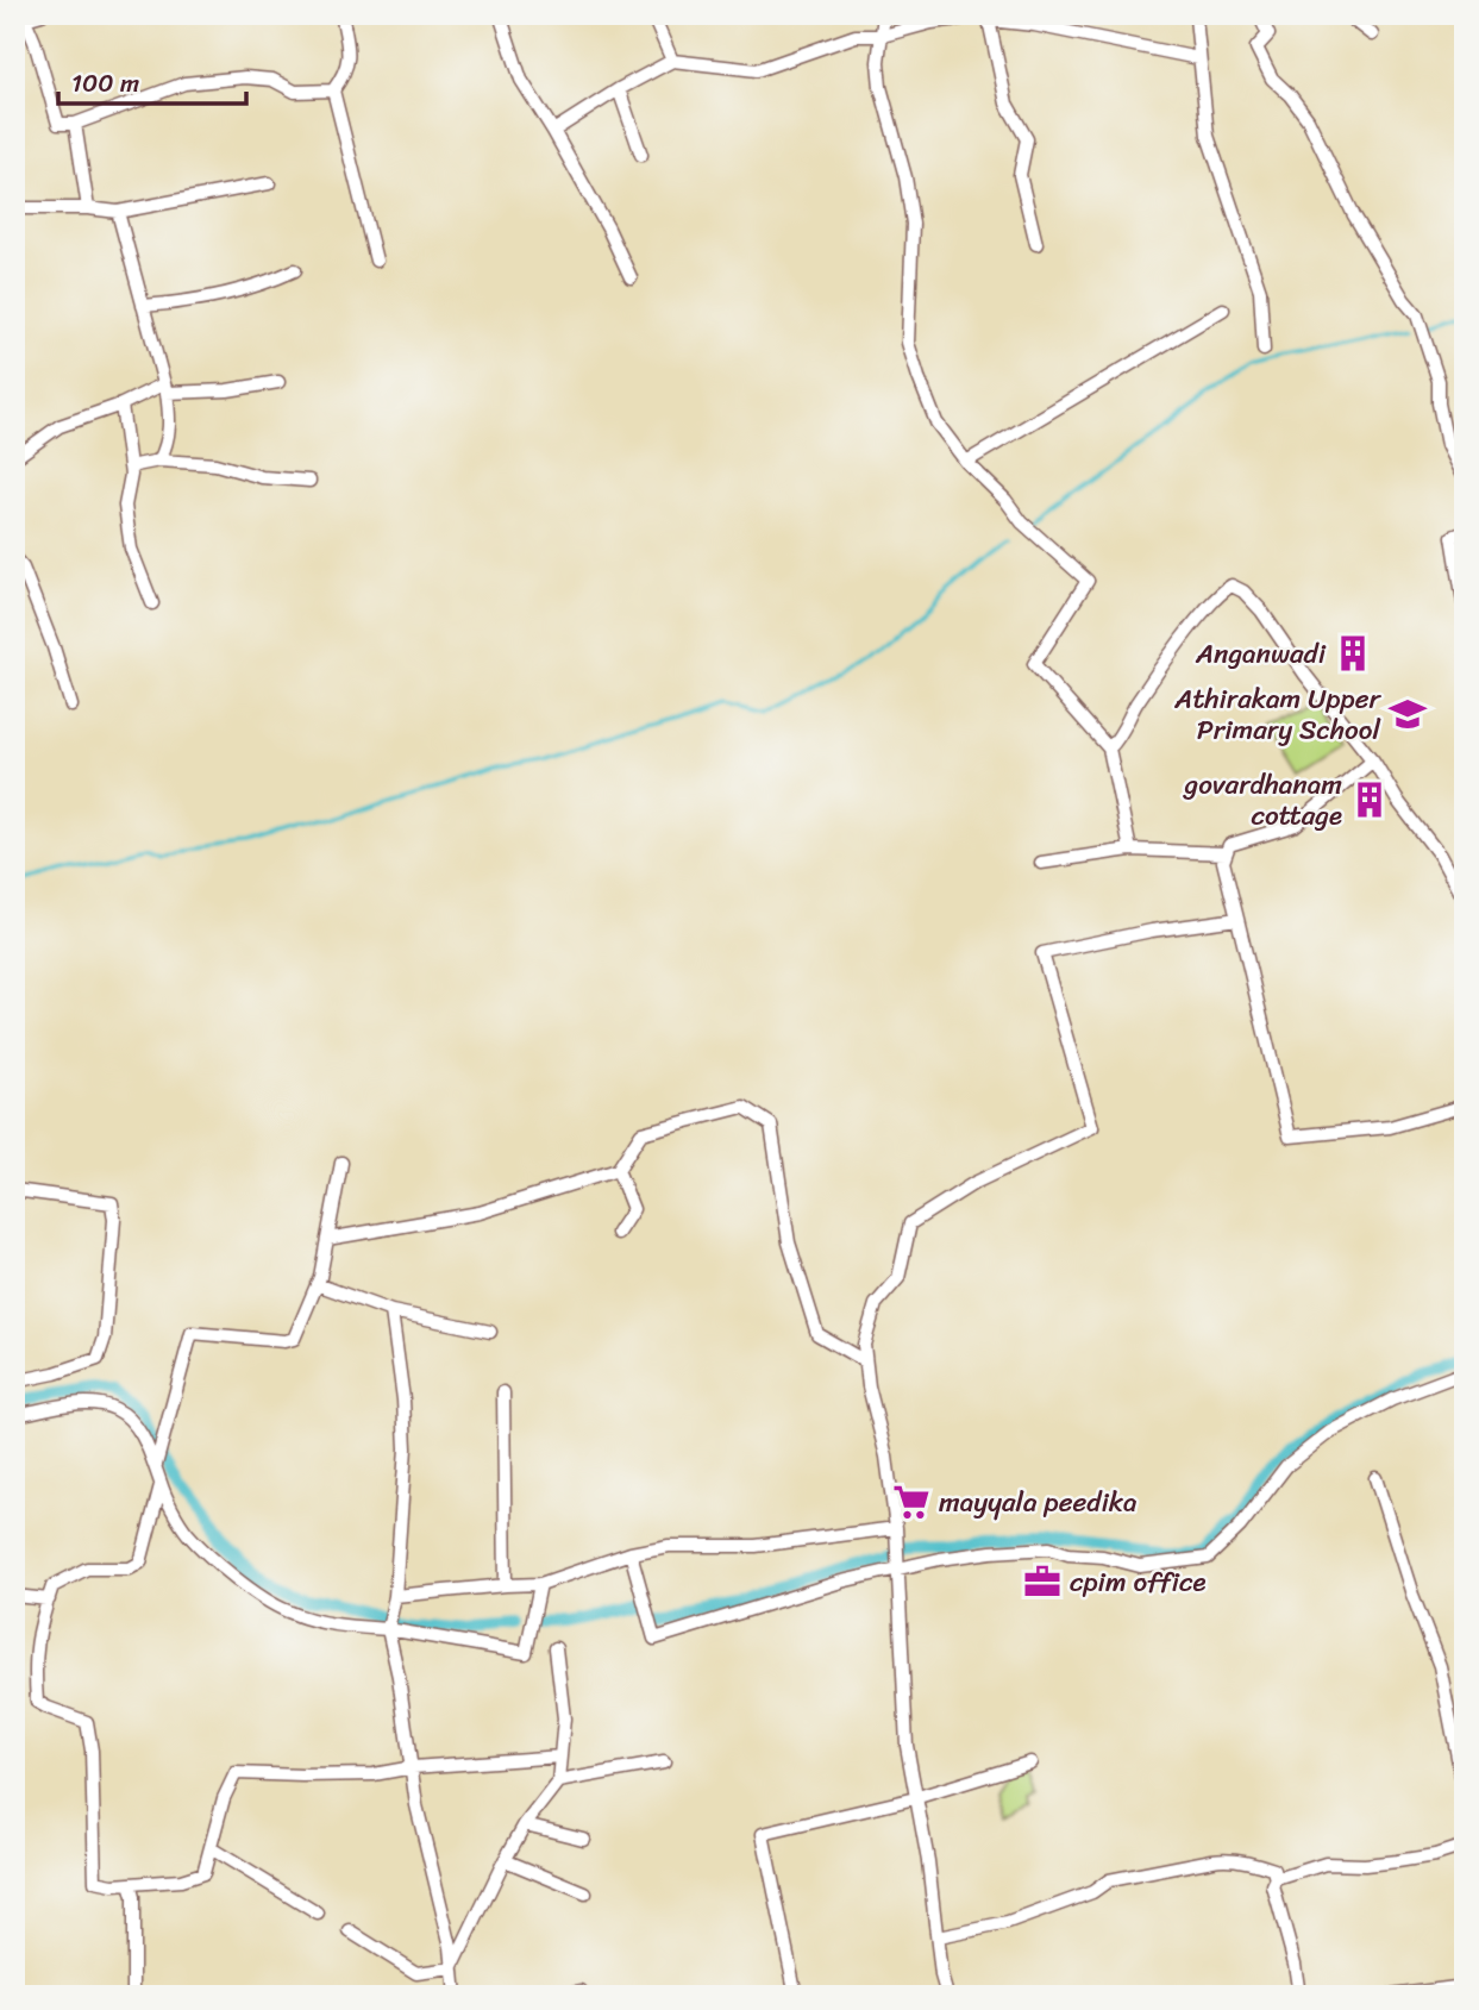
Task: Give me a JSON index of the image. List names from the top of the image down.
{
  "places": {
    "building": ["Anganwadi", "govardhanam cottage"],
    "school or university": ["Athirakam Upper Primary School"],
    "supermarket": ["mayyala peedika"],
    "office": ["cpim office"]
  },
  "scale_bar": "100 m"
}
